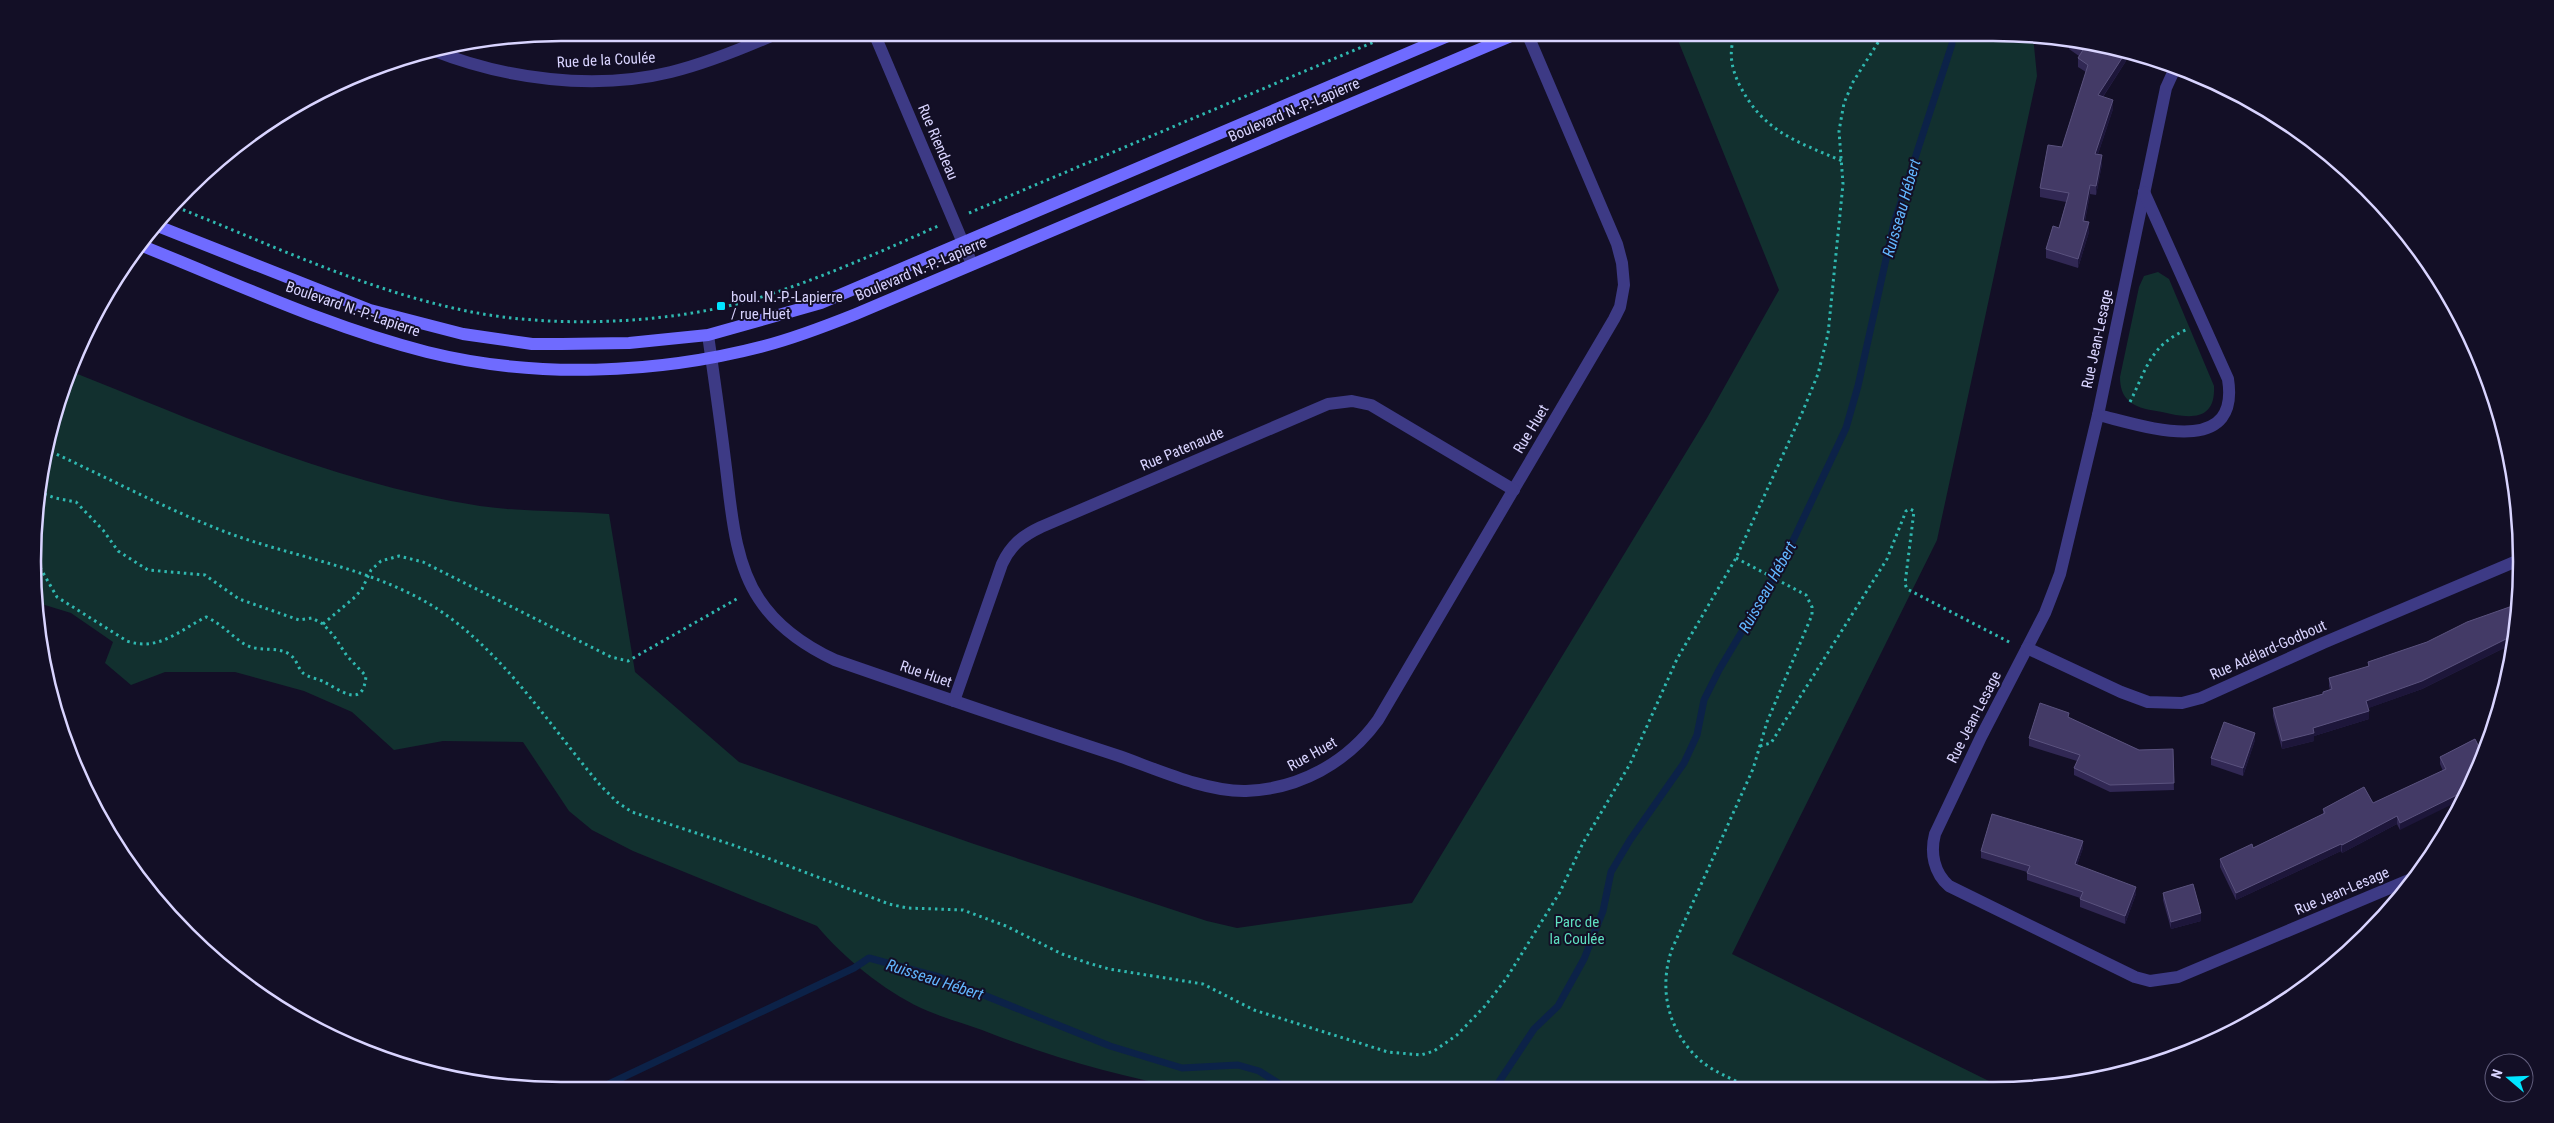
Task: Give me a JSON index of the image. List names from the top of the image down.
{
  "streets": {
    "street": [
      "Rue de la Coulée",
      "Boulevard N.-P.-Lapierre",
      "Rue Riendeau",
      "Rue Jean-Lesage",
      "Rue Huet",
      "Rue Patenaude",
      "Rue Adélard-Godbout"
    ]
  },
  "crossings": [
    ["Boulevard N.-P.-Lapierre", "Rue Riendeau"],
    ["Boulevard N.-P.-Lapierre", "Rue Huet"],
    ["Rue Jean-Lesage", "Rue Adélard-Godbout"],
    ["Rue Huet", "Rue Patenaude"]
  ],
  "water": ["Ruisseau Hébert"],
  "parks": ["Parc de la Coulée"],
  "places": {
    "transit": ["boul. N.-P.-Lapierre / rue Huet"]
  },
  "north": "left"
}
